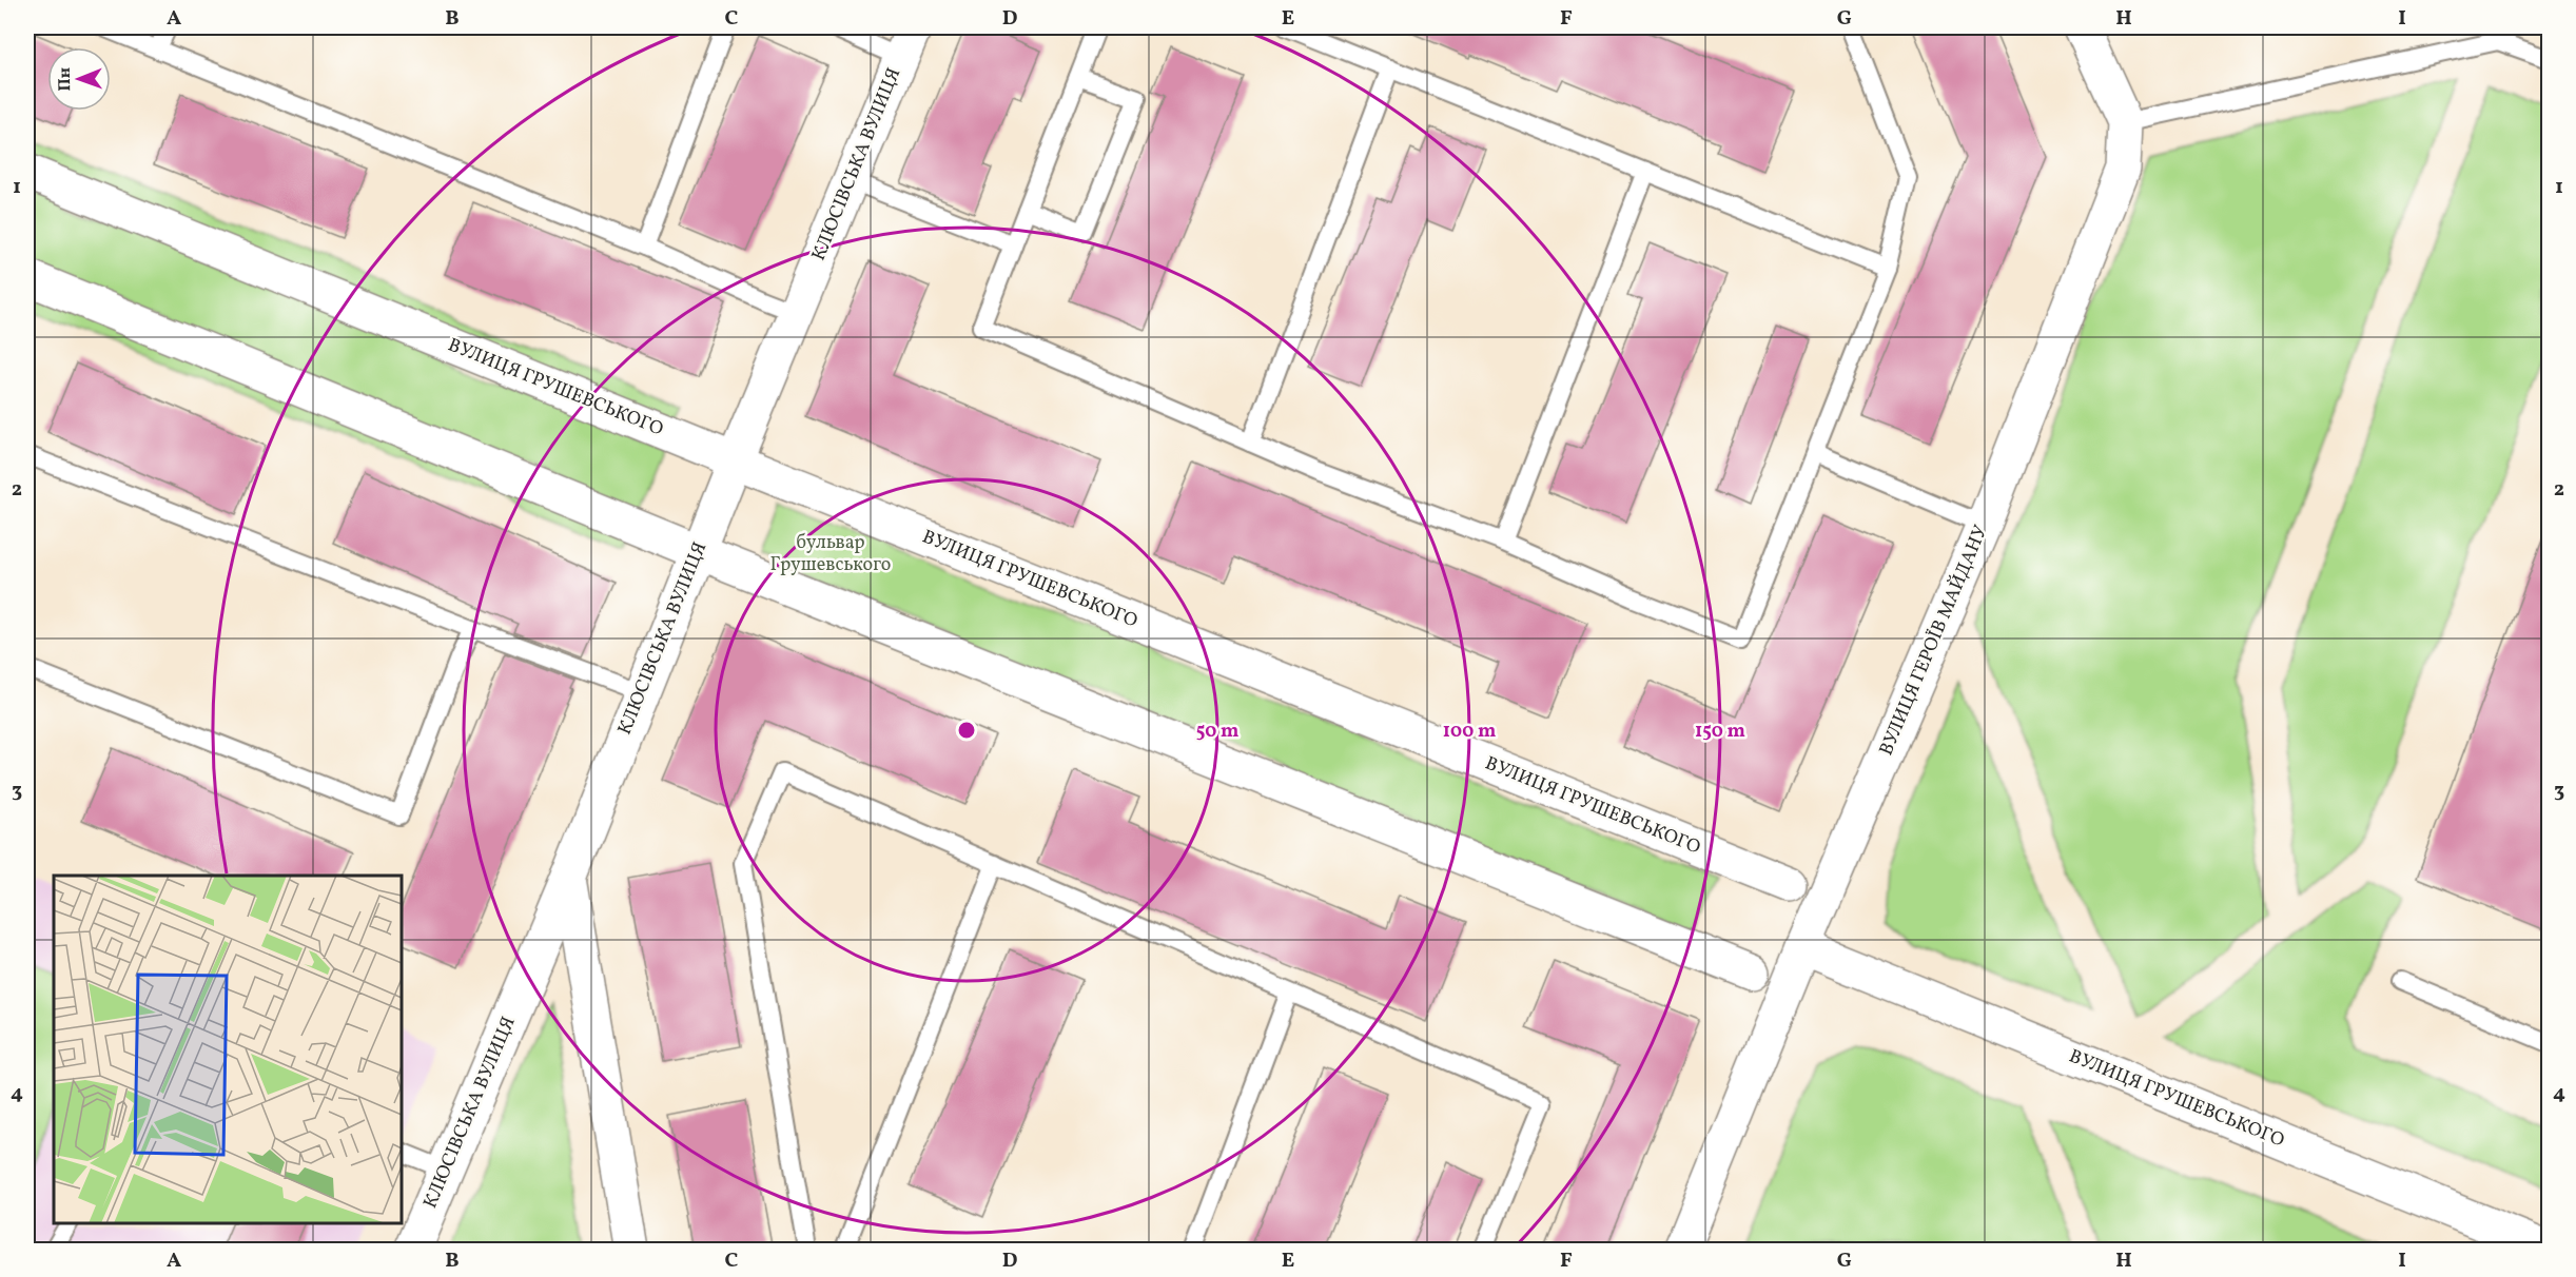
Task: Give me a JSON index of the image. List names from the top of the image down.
{
  "streets": {
    "street": ["КЛЮСІВСЬКА ВУЛИЦЯ", "ВУЛИЦЯ ГРУШЕВСЬКОГО", "ВУЛИЦЯ ГЕРОЇВ МАЙДАНУ"]
  },
  "crossings": [
    ["КЛЮСІВСЬКА ВУЛИЦЯ", "ВУЛИЦЯ ГРУШЕВСЬКОГО"],
    ["ВУЛИЦЯ ГРУШЕВСЬКОГО", "ВУЛИЦЯ ГЕРОЇВ МАЙДАНУ"]
  ],
  "parks": ["бульвар Грушевського"],
  "north": "left",
  "grid": {
    "columns": [
      "A",
      "B",
      "C",
      "D",
      "E",
      "F",
      "G",
      "H",
      "I"
    ],
    "rows": [
      "1",
      "2",
      "3",
      "4"
    ]
  },
  "rings": ["50 m", "100 m", "150 m"]
}
